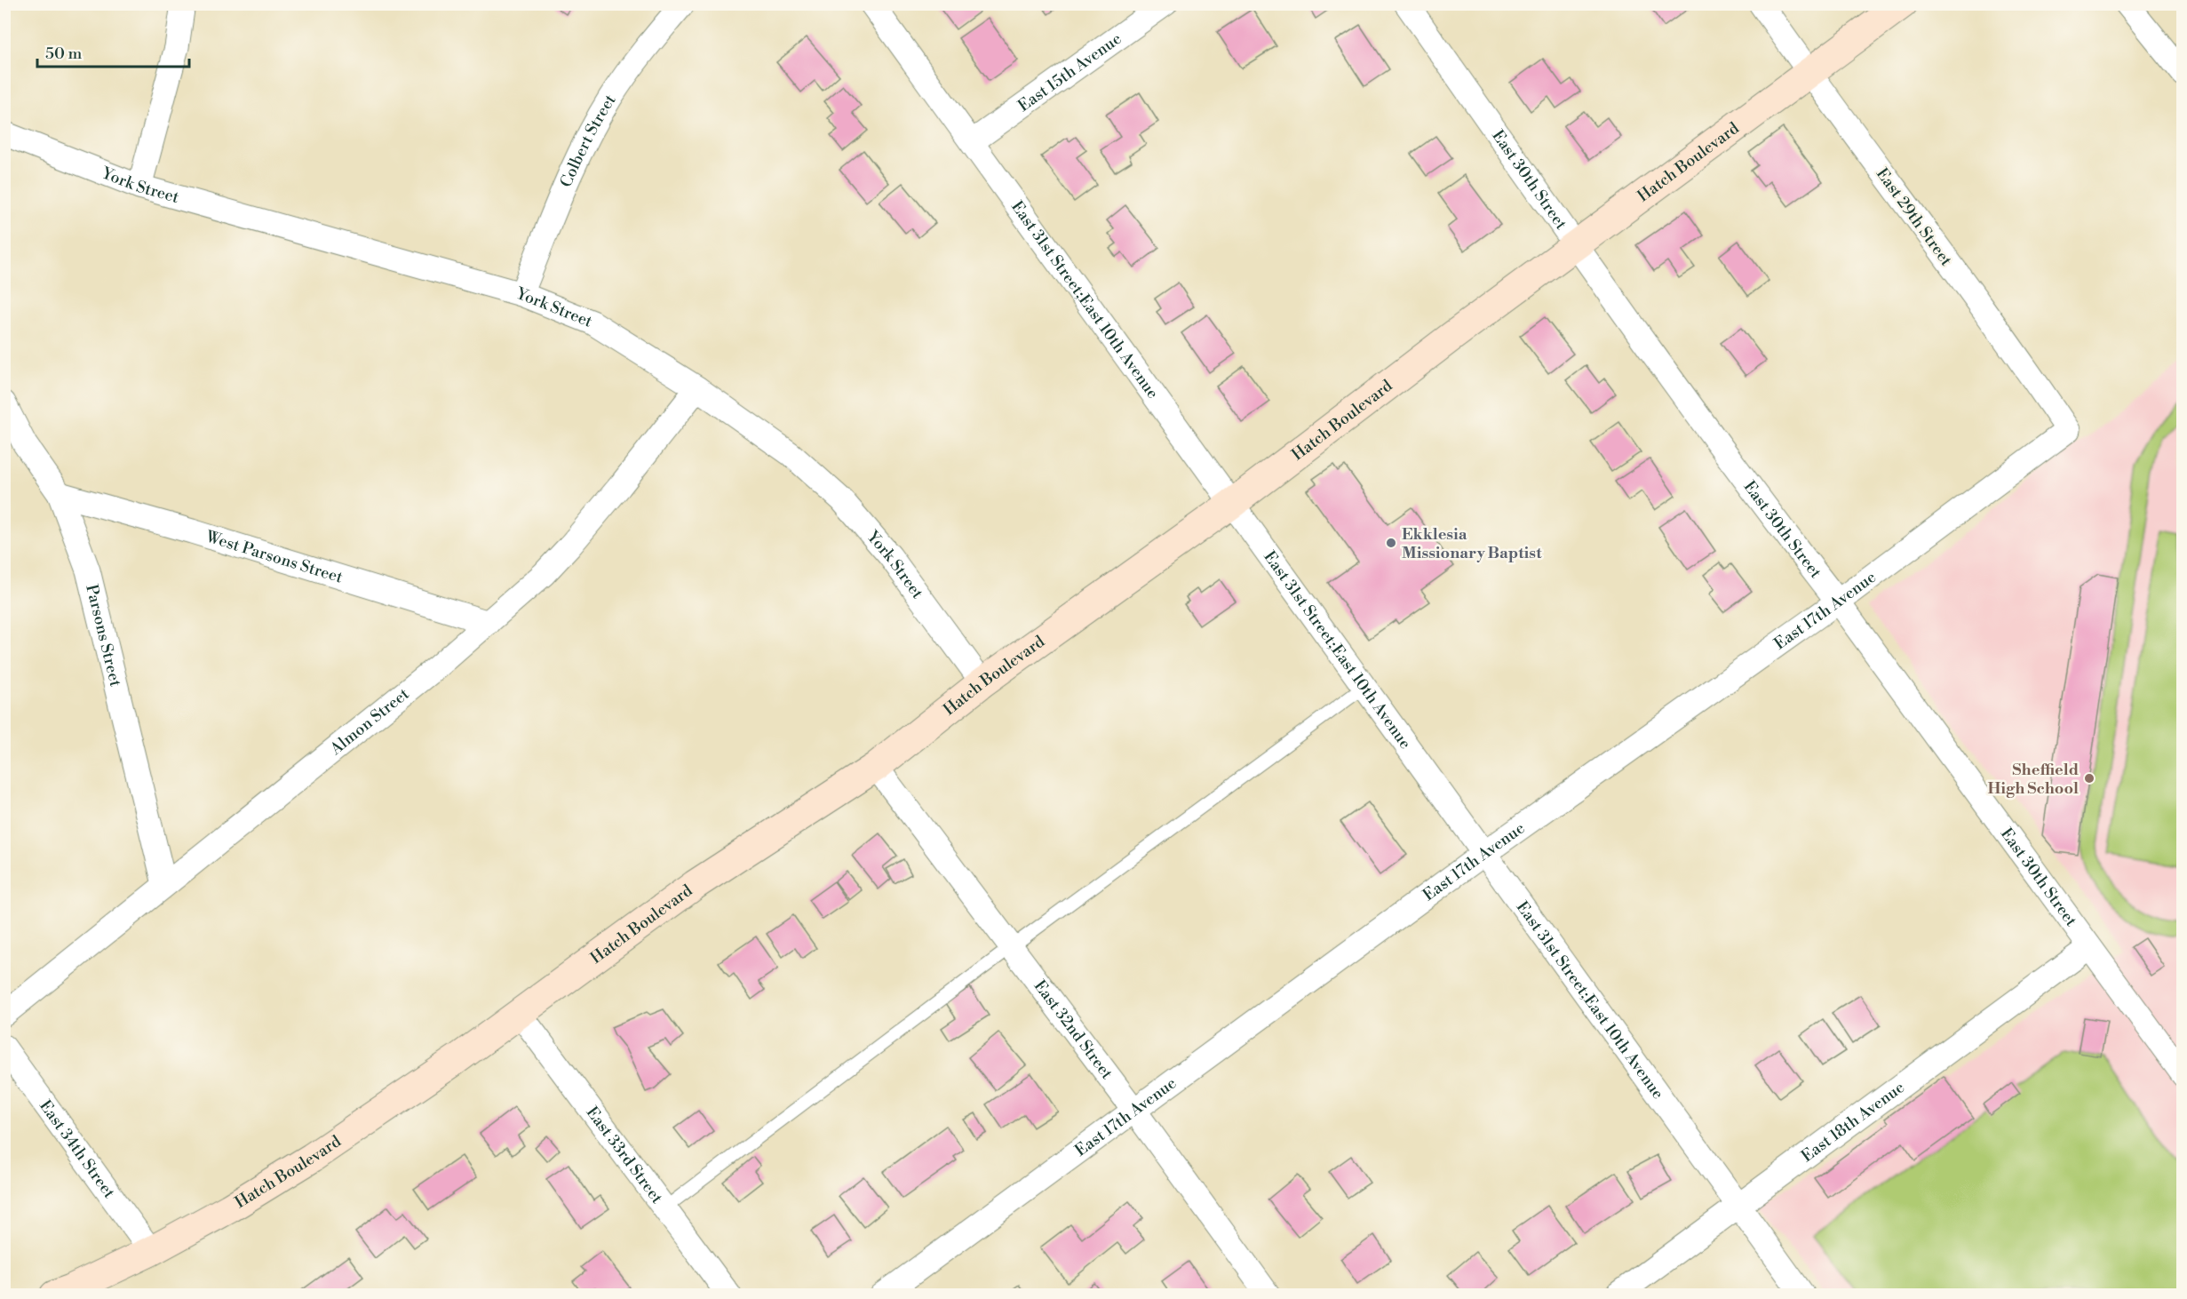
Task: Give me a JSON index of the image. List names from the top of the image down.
{
  "streets": {
    "main road": ["Hatch Boulevard"],
    "street": [
      "East 15th Avenue",
      "Colbert Street",
      "East 30th Street",
      "York Street",
      "East 29th Street",
      "East 31st Street;East 10th Avenue",
      "West Parsons Street",
      "East 17th Avenue",
      "Parsons Street",
      "Almon Street",
      "East 32nd Street",
      "East 18th Avenue",
      "East 34th Street",
      "East 33rd Street"
    ]
  },
  "crossings": [
    ["East 15th Avenue", "East 31st Street;East 10th Avenue"],
    ["Colbert Street", "York Street"],
    ["Hatch Boulevard", "East 30th Street"],
    ["Hatch Boulevard", "York Street"],
    ["Hatch Boulevard", "East 29th Street"],
    ["Hatch Boulevard", "East 31st Street;East 10th Avenue"],
    ["Hatch Boulevard", "East 32nd Street"],
    ["Hatch Boulevard", "East 34th Street"],
    ["Hatch Boulevard", "East 33rd Street"],
    ["East 30th Street", "East 17th Avenue"],
    ["East 30th Street", "East 18th Avenue"],
    ["York Street", "Almon Street"],
    ["East 29th Street", "East 17th Avenue"],
    ["East 31st Street;East 10th Avenue", "East 17th Avenue"],
    ["East 31st Street;East 10th Avenue", "East 18th Avenue"],
    ["West Parsons Street", "Parsons Street"],
    ["West Parsons Street", "Almon Street"],
    ["East 17th Avenue", "East 32nd Street"],
    ["Parsons Street", "Almon Street"]
  ],
  "places": ["Ekklesia Missionary Baptist", "Sheffield High School"],
  "scale_bar": "50 m"
}
